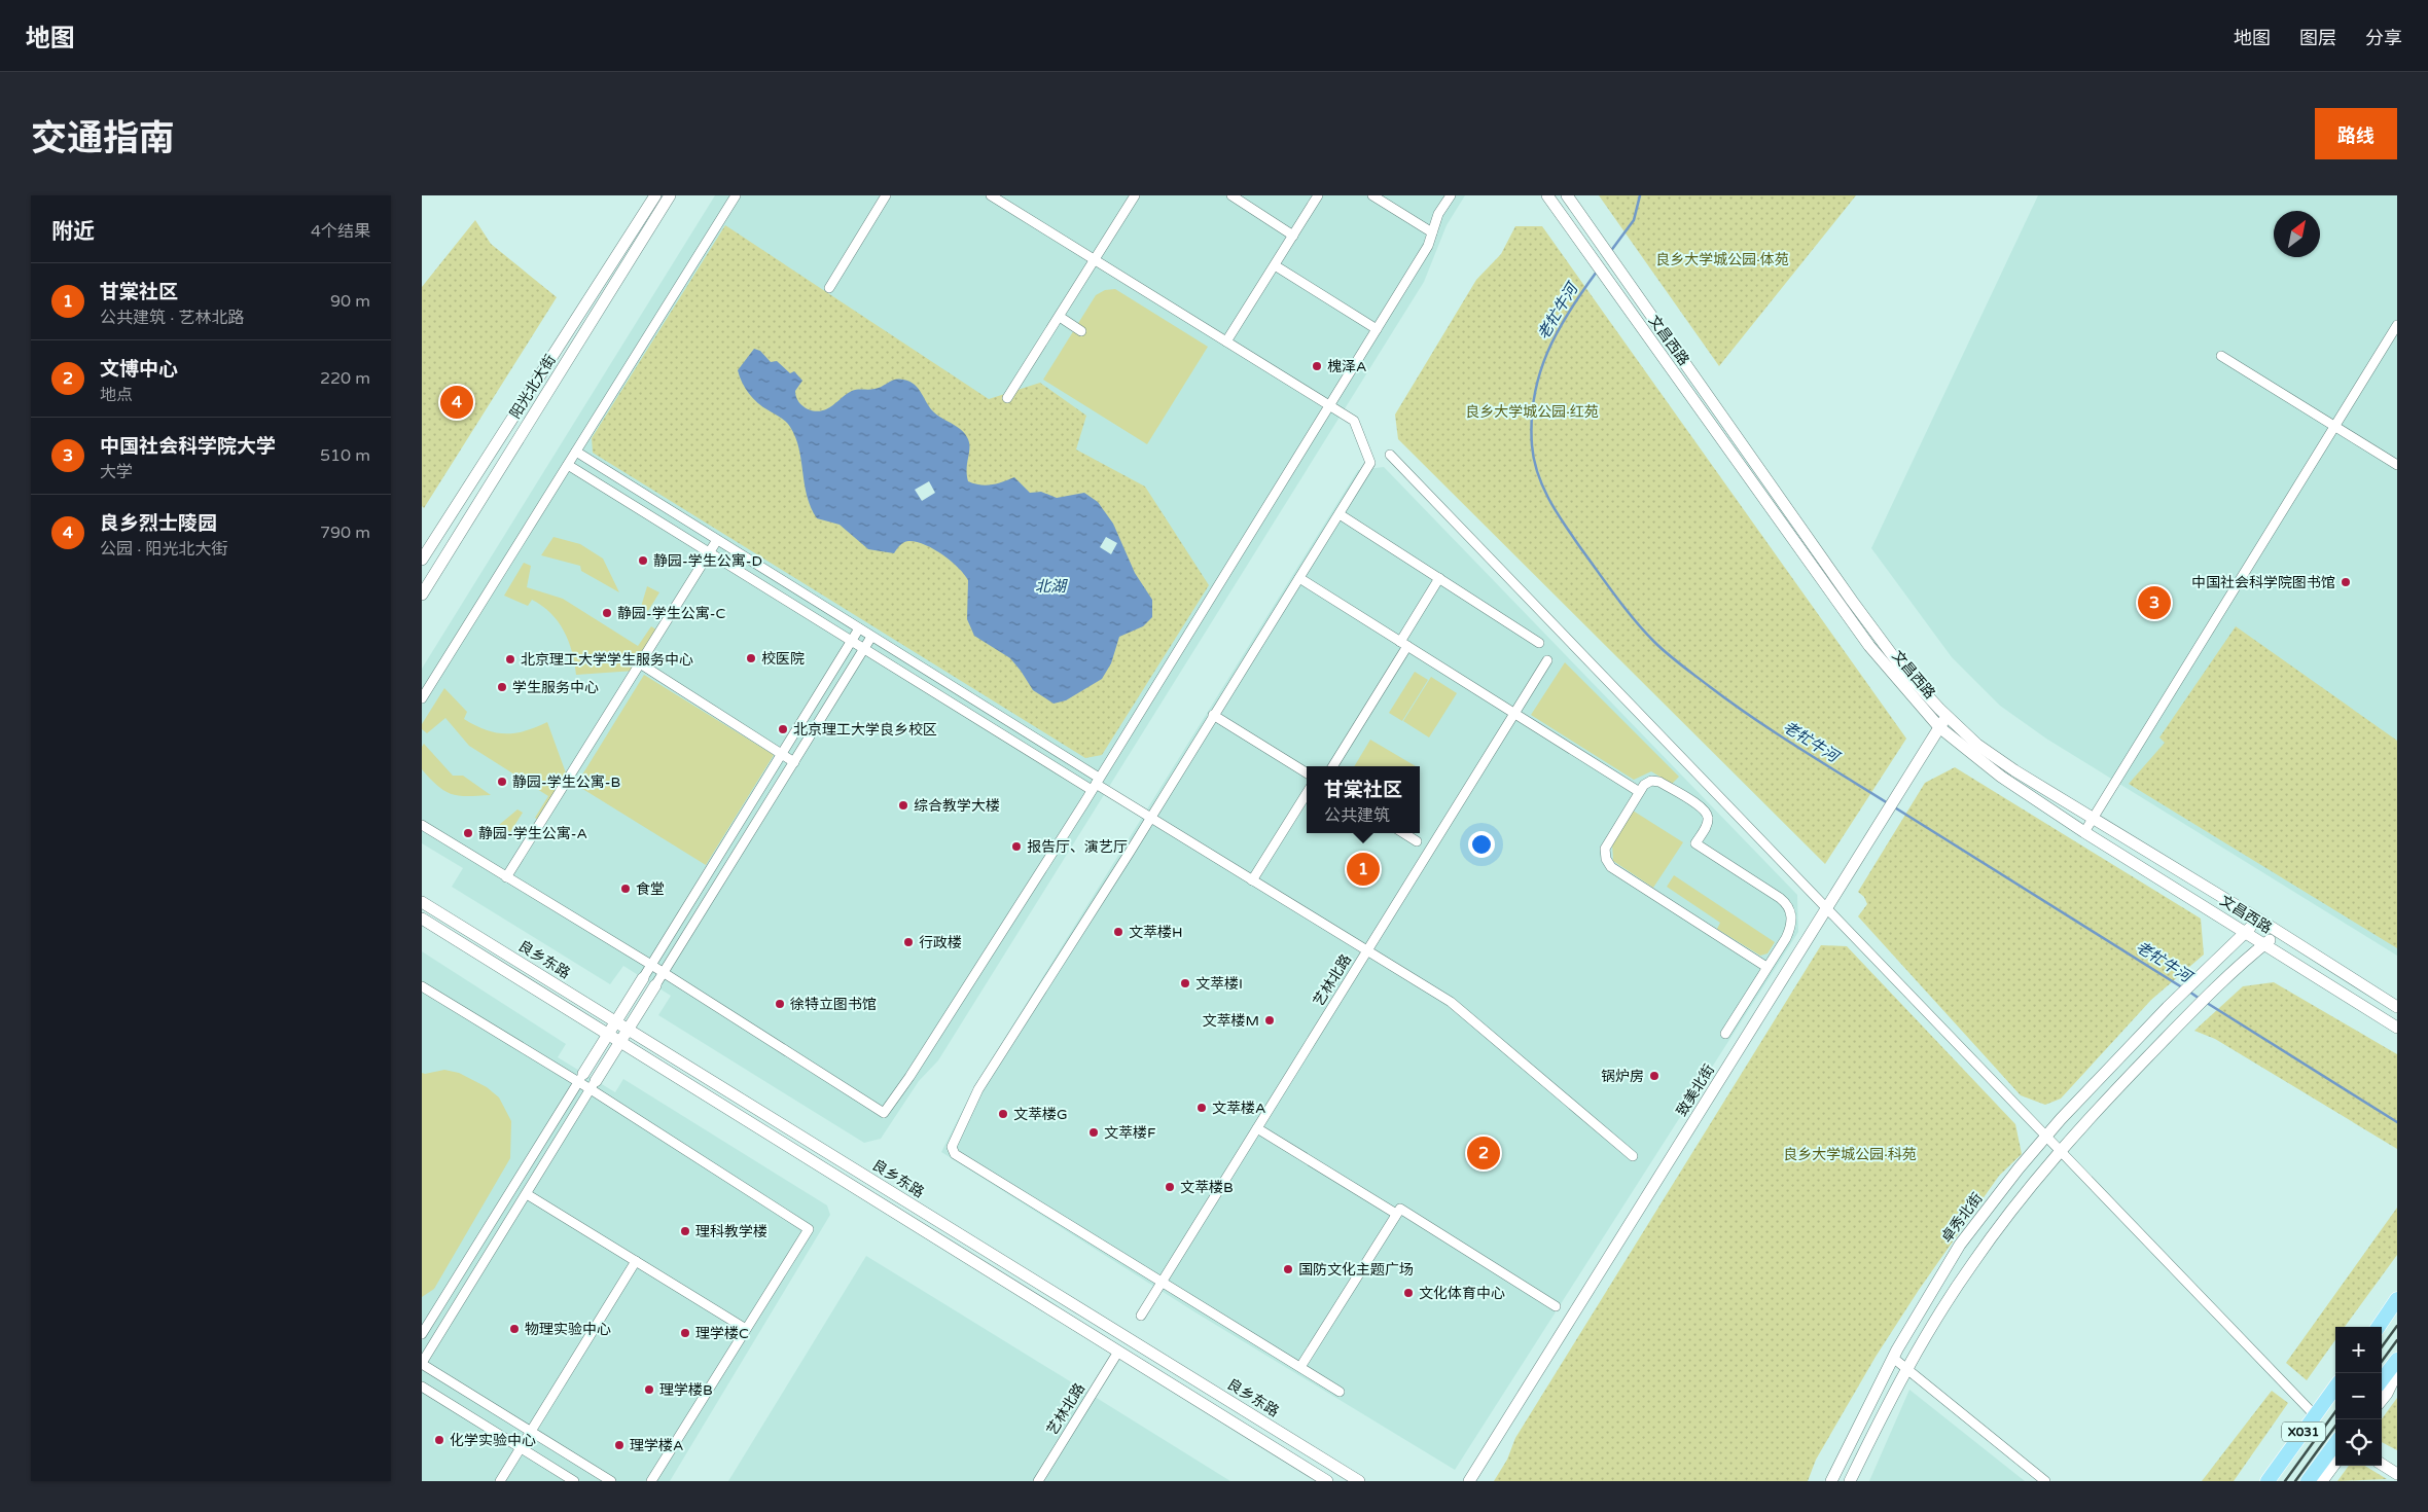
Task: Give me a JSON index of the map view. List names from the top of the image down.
{
  "streets": {
    "main road": [
      "文昌西路",
      "阳光北大街",
      "良乡东路",
      "致美北街",
      "卓秀北街",
      "X031"
    ],
    "street": ["艺林北路"]
  },
  "crossings": [
    ["文昌西路", "致美北街"],
    ["文昌西路", "卓秀北街"],
    ["良乡东路", "艺林北路"]
  ],
  "water": ["老牤牛河", "北湖"],
  "parks": ["良乡大学城公园·体苑", "良乡大学城公园·红苑", "良乡大学城公园·科苑"],
  "places": [
    "槐泽A",
    "静园-学生公寓-D",
    "中国社会科学院图书馆",
    "静园-学生公寓-C",
    "校医院",
    "北京理工大学学生服务中心",
    "学生服务中心",
    "北京理工大学良乡校区",
    "静园-学生公寓-B",
    "综合教学大楼",
    "静园-学生公寓-A",
    "报告厅、演艺厅",
    "食堂",
    "文萃楼H",
    "行政楼",
    "文萃楼I",
    "徐特立图书馆",
    "文萃楼M",
    "锅炉房",
    "文萃楼A",
    "文萃楼G",
    "文萃楼F",
    "文萃楼B",
    "理科教学楼",
    "国防文化主题广场",
    "文化体育中心",
    "物理实验中心",
    "理学楼C",
    "理学楼B",
    "化学实验中心",
    "理学楼A"
  ],
  "north": "top right",
  "page": {
    "header": "地图",
    "nav": ["地图", "图层", "分享"],
    "title": "交通指南",
    "buttons": "路线",
    "heading": ["附近", "4个结果"],
    "list": [
      {
        "mark": "1",
        "name": "甘棠社区",
        "note": "公共建筑 · 艺林北路",
        "value": "90 m"
      },
      {
        "mark": "2",
        "name": "文博中心",
        "note": "地点",
        "value": "220 m"
      },
      {
        "mark": "3",
        "name": "中国社会科学院大学",
        "note": "大学",
        "value": "510 m"
      },
      {
        "mark": "4",
        "name": "良乡烈士陵园",
        "note": "公园 · 阳光北大街",
        "value": "790 m"
      }
    ],
    "pins": [
      "4",
      "3",
      "1",
      "2"
    ],
    "popup": ["甘棠社区", "公共建筑"],
    "map_buttons": ["+", "−"]
  }
}
